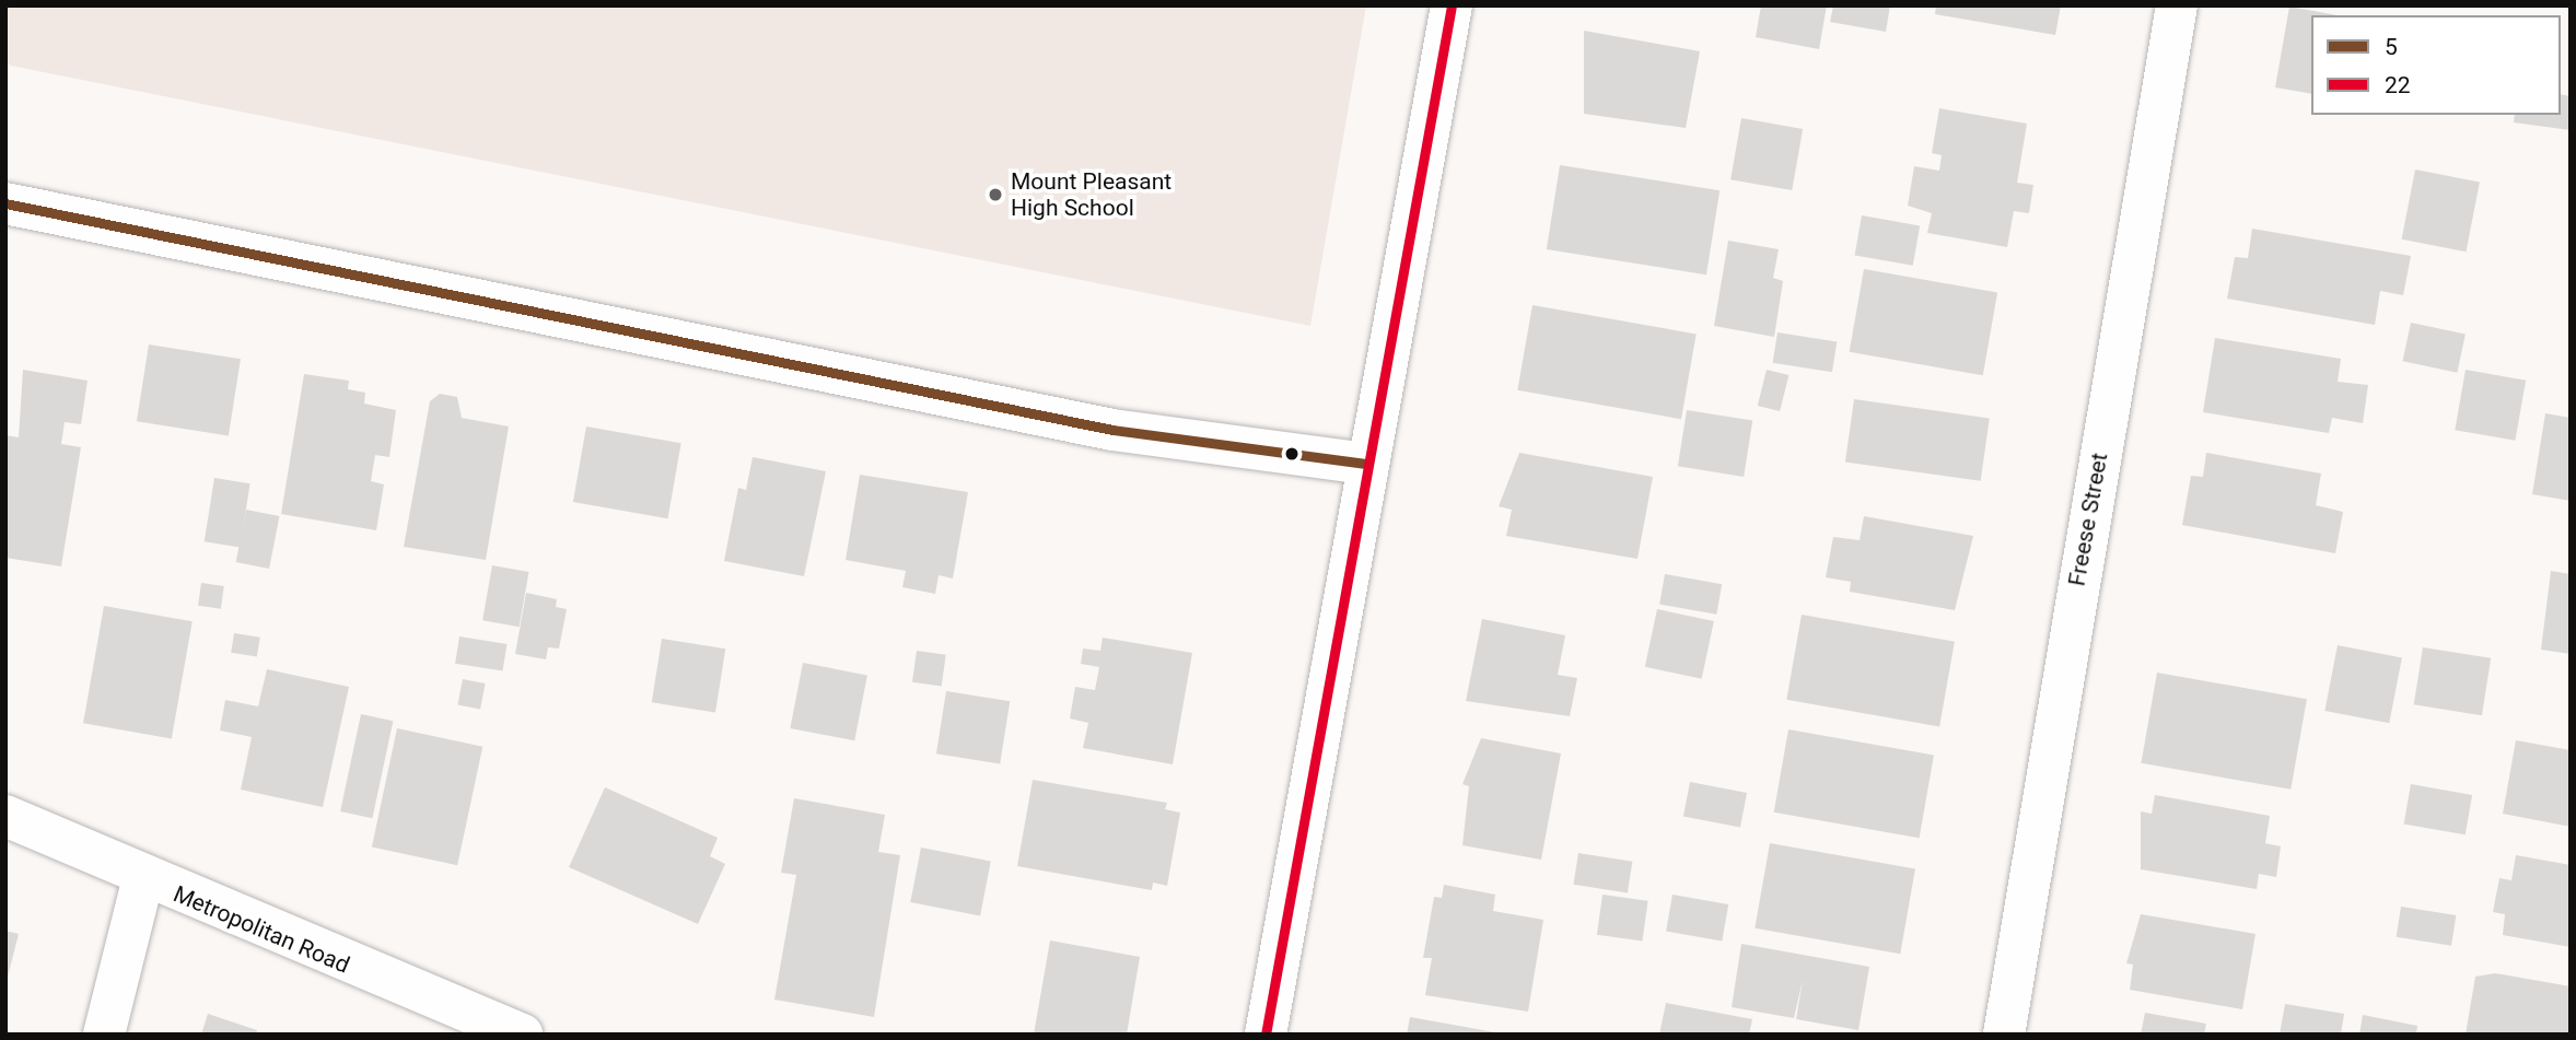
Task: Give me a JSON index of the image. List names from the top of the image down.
{
  "streets": {
    "street": ["Freese Street", "Metropolitan Road"]
  },
  "places": ["Mount Pleasant High School"],
  "lines": ["transit line 22", "transit line 5"],
  "legend": ["5", "22"]
}
